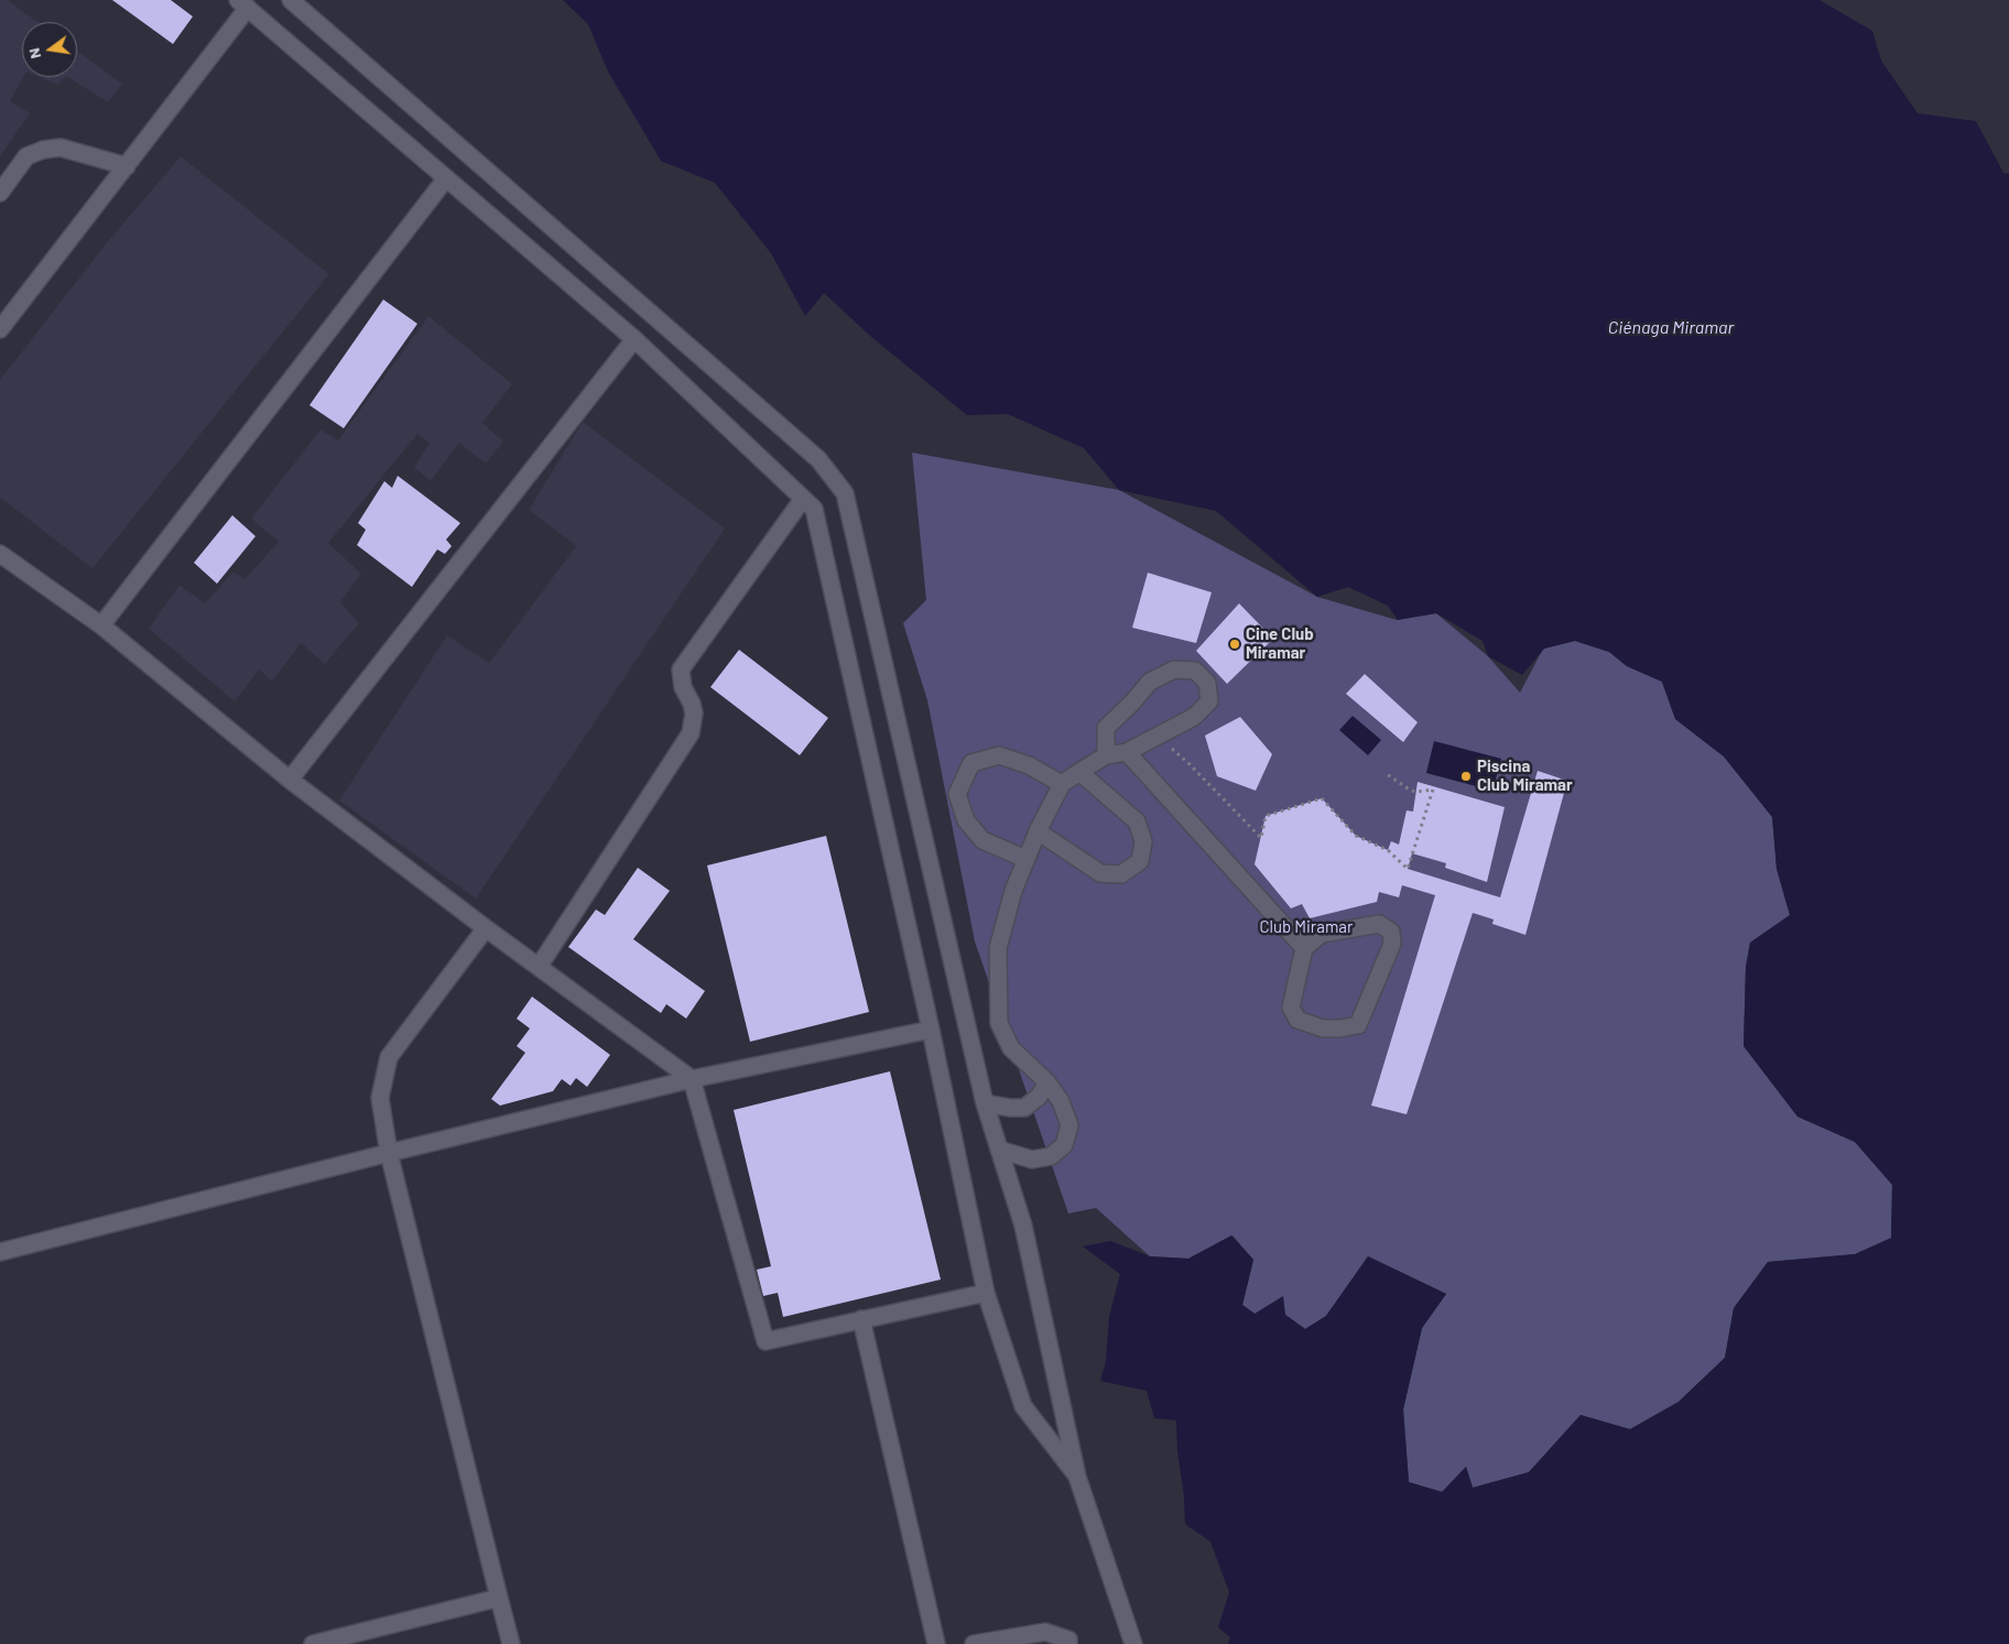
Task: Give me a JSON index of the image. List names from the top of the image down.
{
  "water": ["Ciénaga Miramar"],
  "parks": ["Club Miramar"],
  "places": ["Cine Club Miramar", "Piscina Club Miramar"],
  "north": "left"
}
